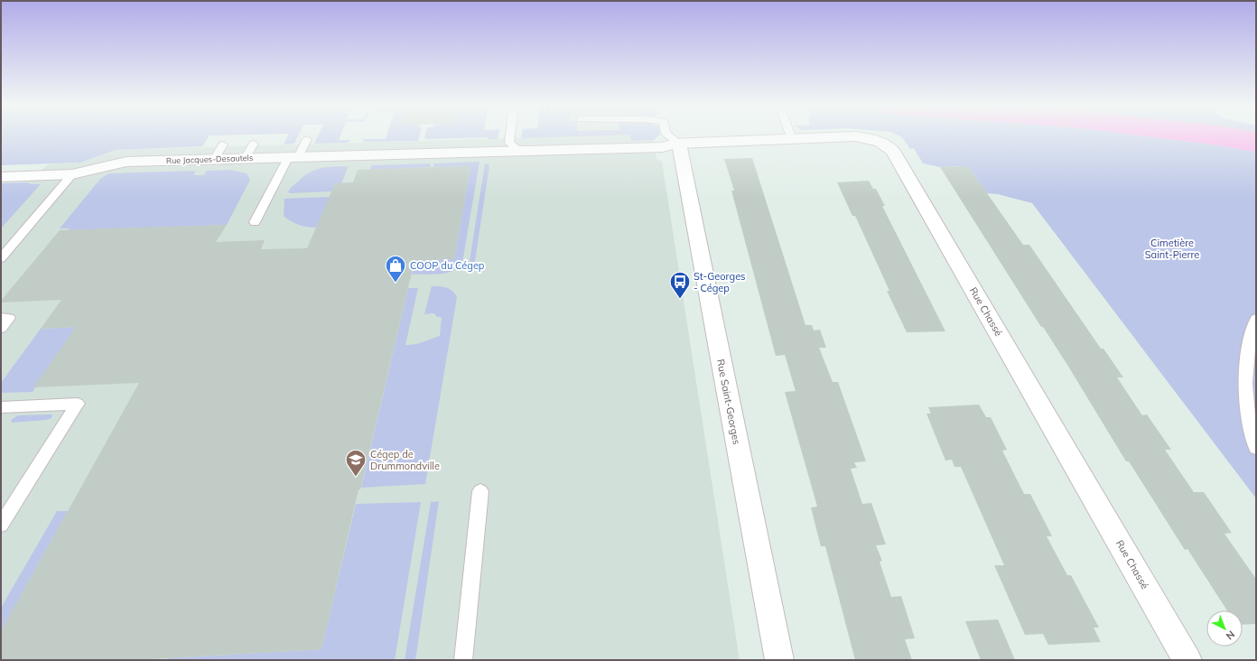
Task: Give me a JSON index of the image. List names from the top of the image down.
{
  "streets": {
    "street": ["Rue Jacques-Desautels", "Rue Chassé", "Rue Saint-Georges"]
  },
  "crossings": [
    ["Rue Jacques-Desautels", "Rue Chassé"],
    ["Rue Jacques-Desautels", "Rue Saint-Georges"],
    ["Rue Chassé", "Rue Saint-Georges"]
  ],
  "parks": ["Cimetière Saint-Pierre"],
  "places": {
    "shop": ["COOP du Cégep"],
    "bus stop": ["St-Georges - Cégep"],
    "school or university": ["Cégep de Drummondville"]
  },
  "north": "bottom right"
}
